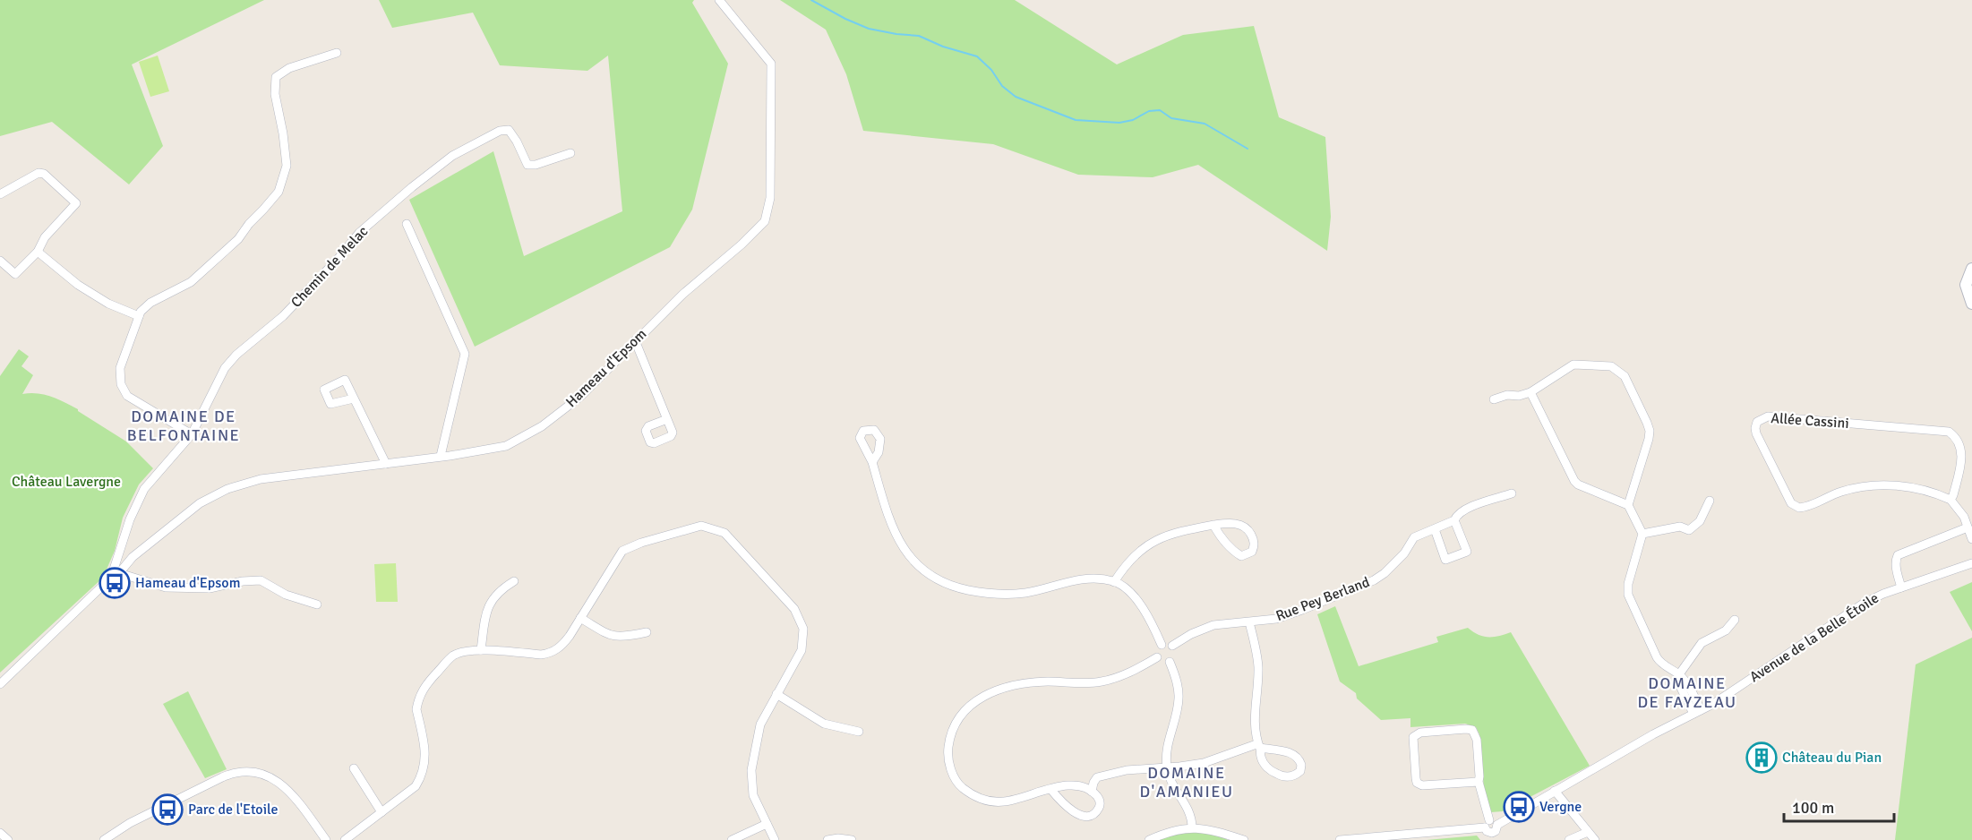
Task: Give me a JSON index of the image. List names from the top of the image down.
{
  "streets": {
    "street": [
      "Chemin de Melac",
      "Hameau d'Epsom",
      "Allée Cassini",
      "Rue Pey Berland",
      "Avenue de la Belle Étoile"
    ]
  },
  "crossings": [
    ["Chemin de Melac", "Hameau d'Epsom"]
  ],
  "districts": ["DOMAINE DE BELFONTAINE", "DOMAINE DE FAYZEAU", "DOMAINE D'AMANIEU"],
  "parks": ["Château Lavergne"],
  "places": {
    "bus stop": ["Hameau d'Epsom", "Vergne", "Parc de l'Etoile"],
    "building": ["Château du Pian"]
  },
  "scale_bar": "100 m"
}
